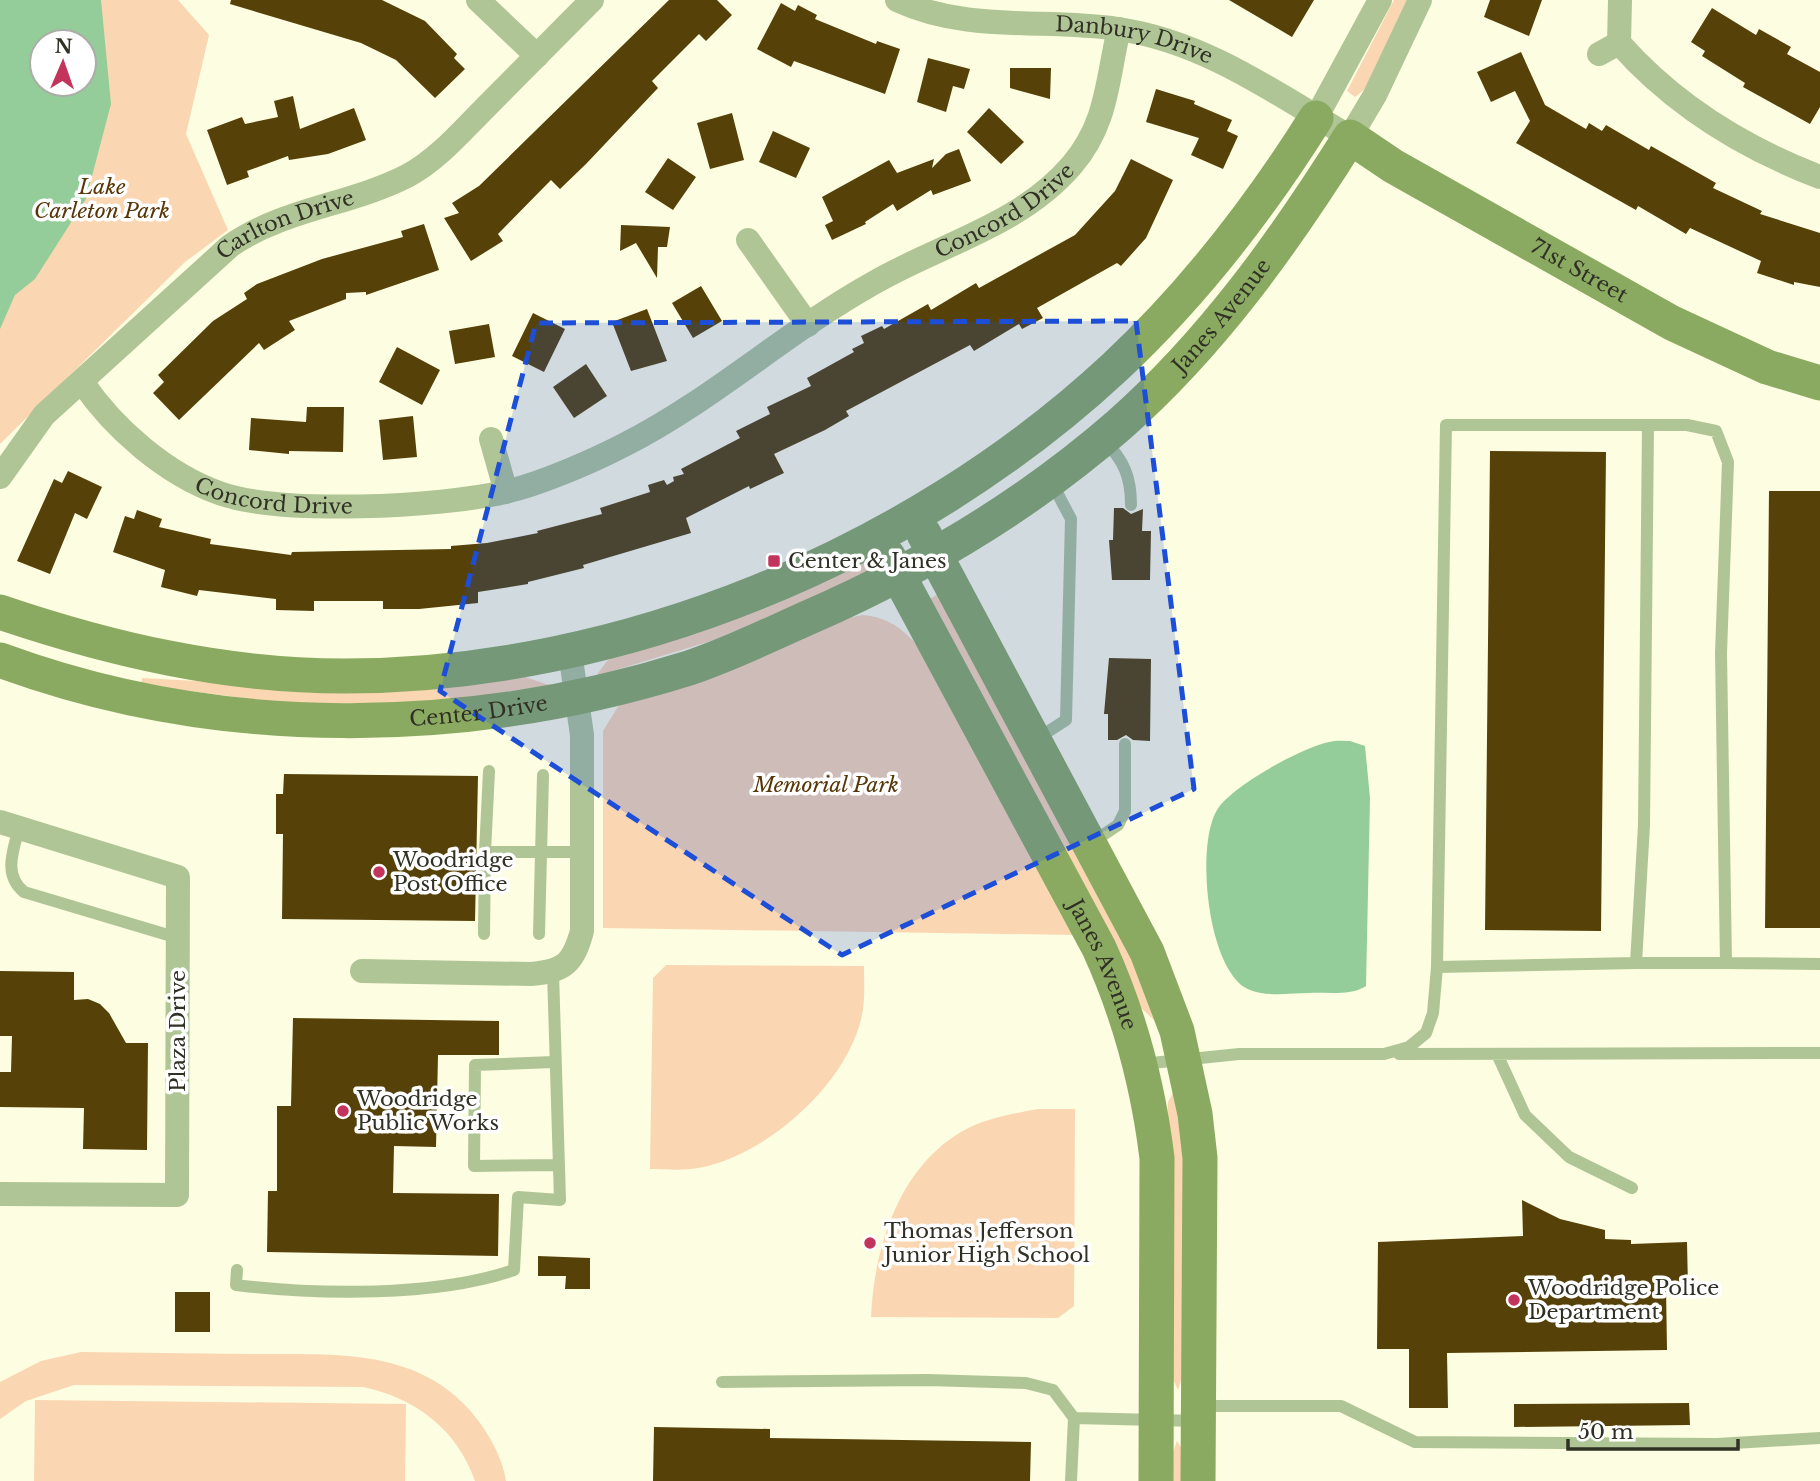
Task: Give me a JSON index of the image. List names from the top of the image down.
{
  "streets": {
    "street": [
      "Danbury Drive",
      "Concord Drive",
      "Carlton Drive",
      "71st Street",
      "Janes Avenue",
      "Center Drive",
      "Plaza Drive"
    ]
  },
  "crossings": [
    ["Danbury Drive", "Concord Drive"],
    ["Danbury Drive", "71st Street"],
    ["Danbury Drive", "Janes Avenue"],
    ["Concord Drive", "Carlton Drive"],
    ["71st Street", "Janes Avenue"],
    ["Janes Avenue", "Center Drive"]
  ],
  "parks": ["Lake Carleton Park", "Memorial Park"],
  "places": {
    "transit": ["Center & Janes"],
    "other": [
      "Woodridge Post Office",
      "Woodridge Public Works",
      "Thomas Jefferson Junior High School",
      "Woodridge Police Department"
    ]
  },
  "scale_bar": "50 m",
  "north": "top"
}
